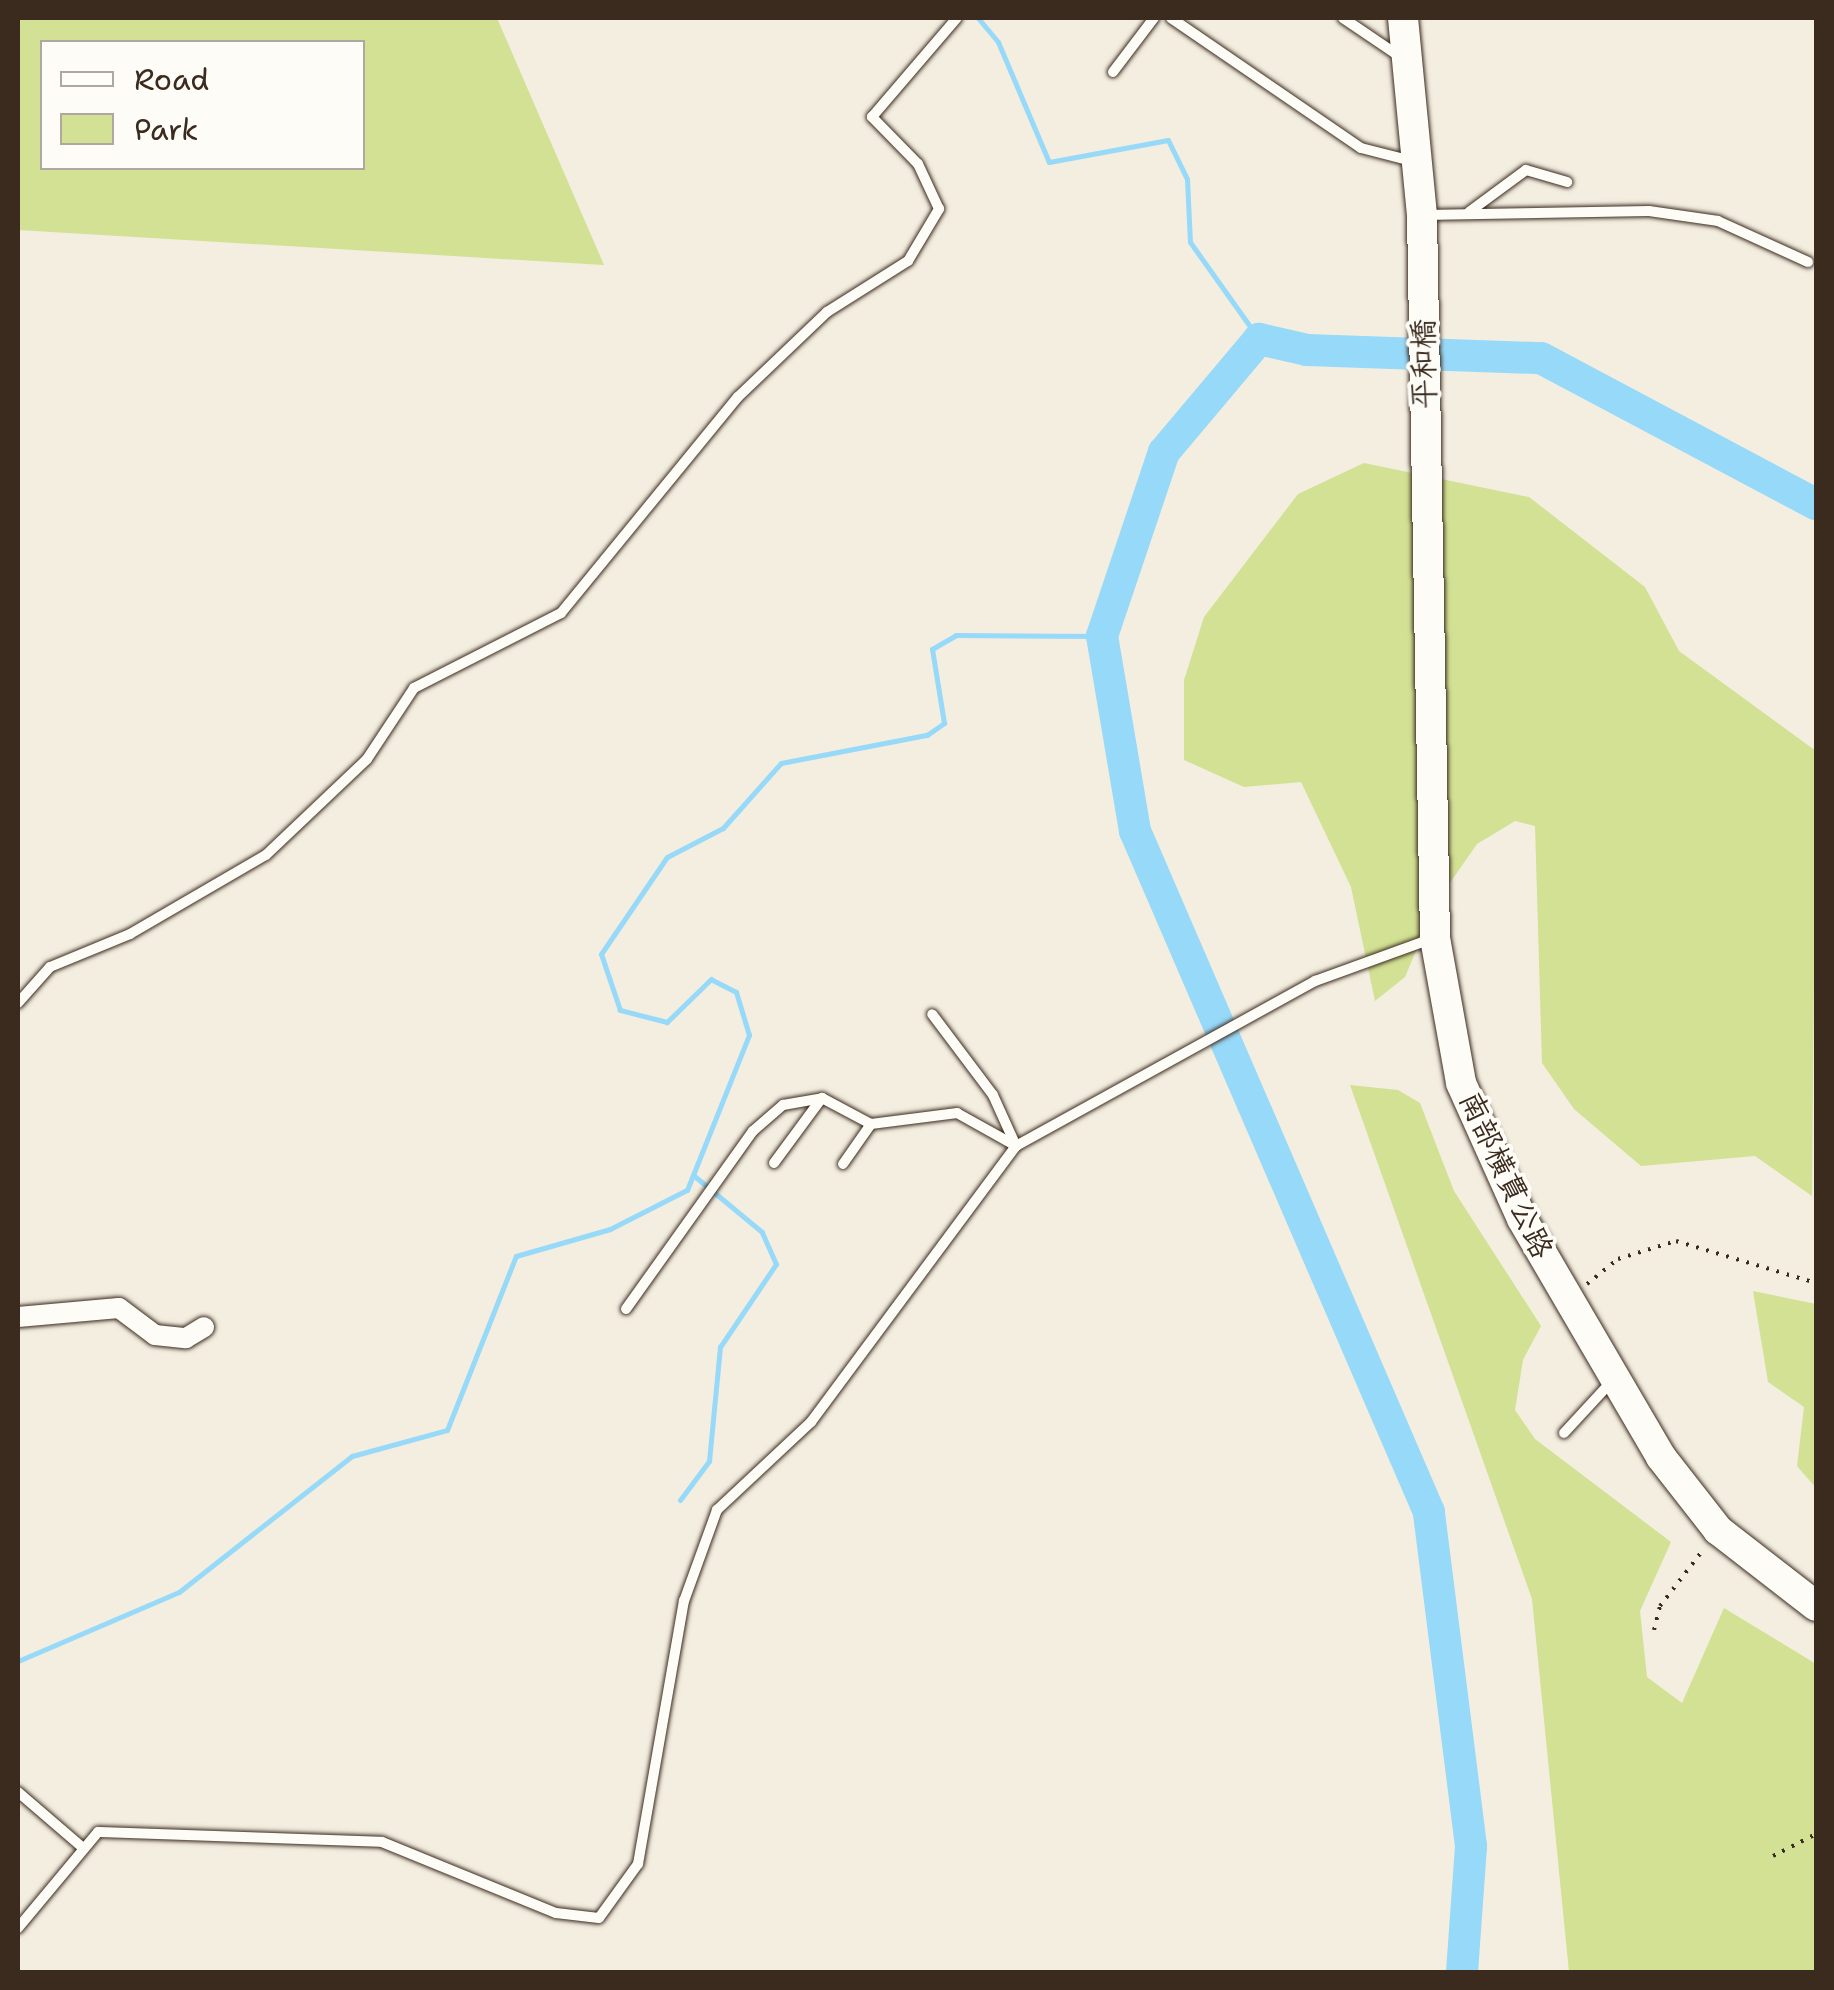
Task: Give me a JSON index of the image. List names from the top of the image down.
{
  "streets": {
    "main road": ["平和橋", "南部橫貫公路"]
  },
  "crossings": [
    ["平和橋", "南部橫貫公路"]
  ],
  "legend": ["Road", "Park"]
}
